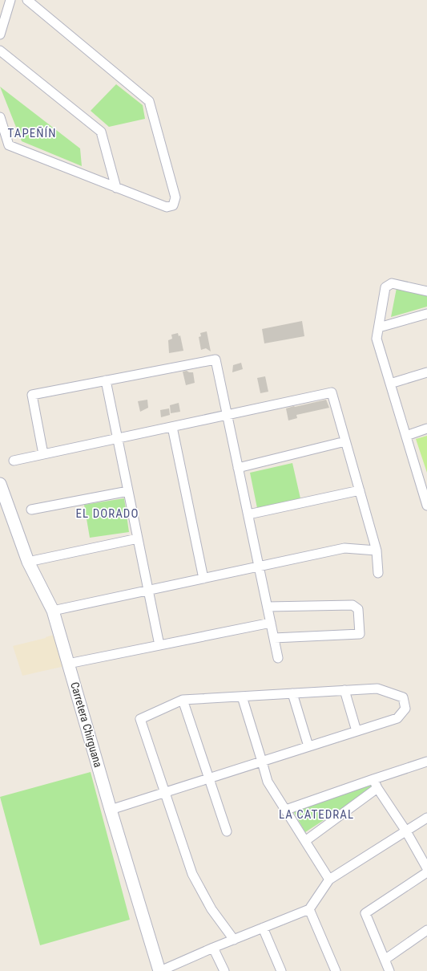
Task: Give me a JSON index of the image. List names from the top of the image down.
{
  "streets": {
    "street": ["Carretera Chirguana"]
  },
  "districts": ["TAPEÑÍN", "EL DORADO", "LA CATEDRAL"]
}
